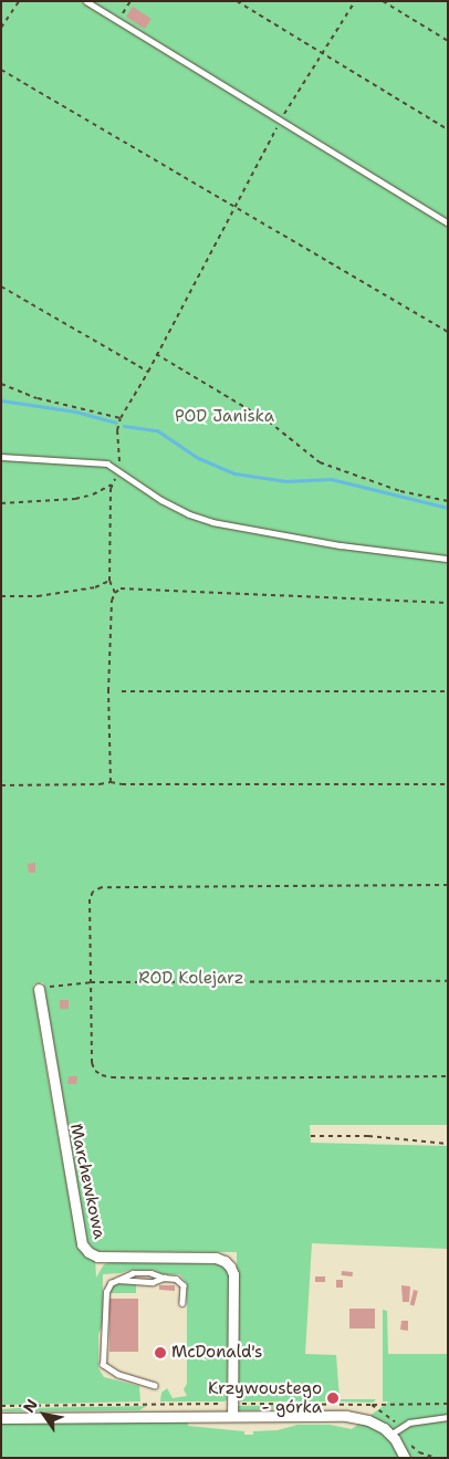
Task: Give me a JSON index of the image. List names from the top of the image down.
{
  "streets": {
    "street": ["Marchewkowa"]
  },
  "parks": ["POD Janiska", "ROD Kolejarz"],
  "places": ["McDonald's", "Krzywoustego - górka"],
  "north": "top left"
}
